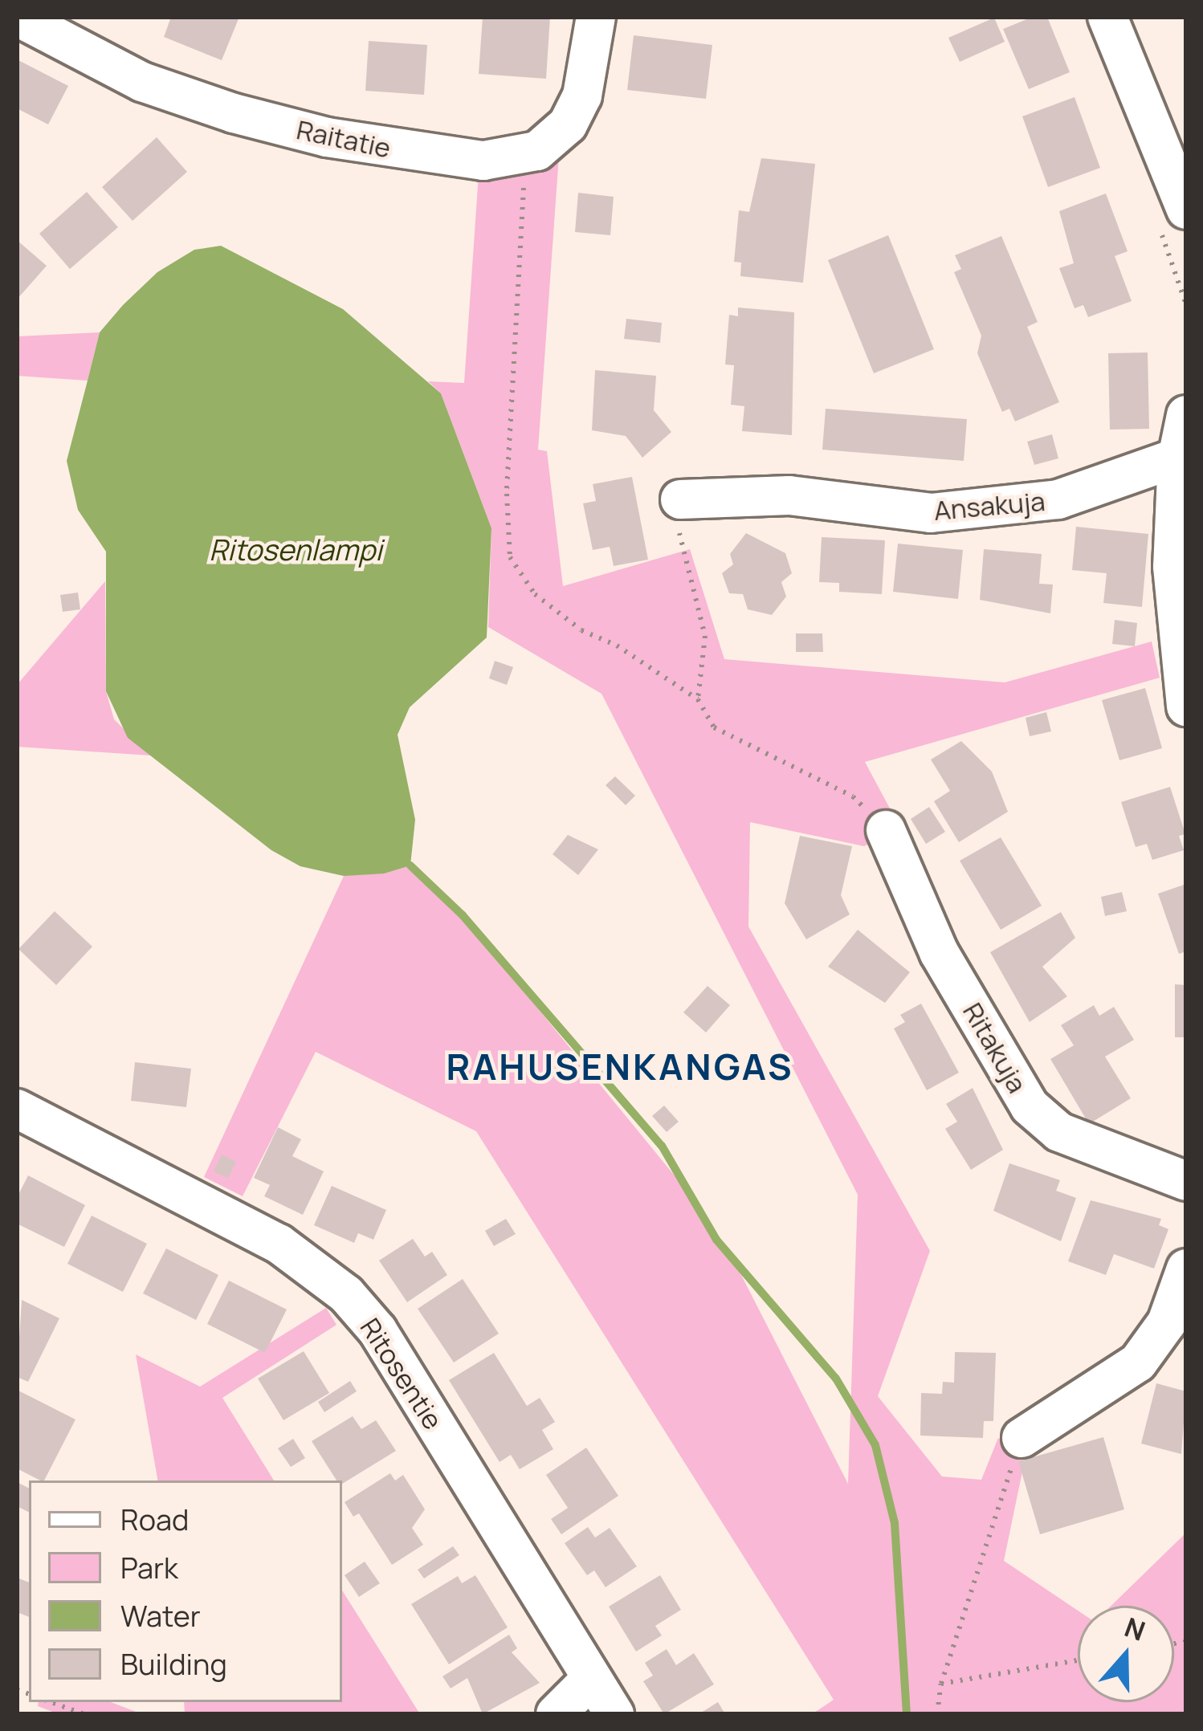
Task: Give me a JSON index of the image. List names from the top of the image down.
{
  "streets": {
    "street": [
      "Raitatie",
      "Ansakuja",
      "Ritakuja",
      "Ritosentie"
    ]
  },
  "districts": ["RAHUSENKANGAS"],
  "water": ["Ritosenlampi"],
  "legend": [
    "Road",
    "Park",
    "Water",
    "Building"
  ],
  "north": "top"
}
